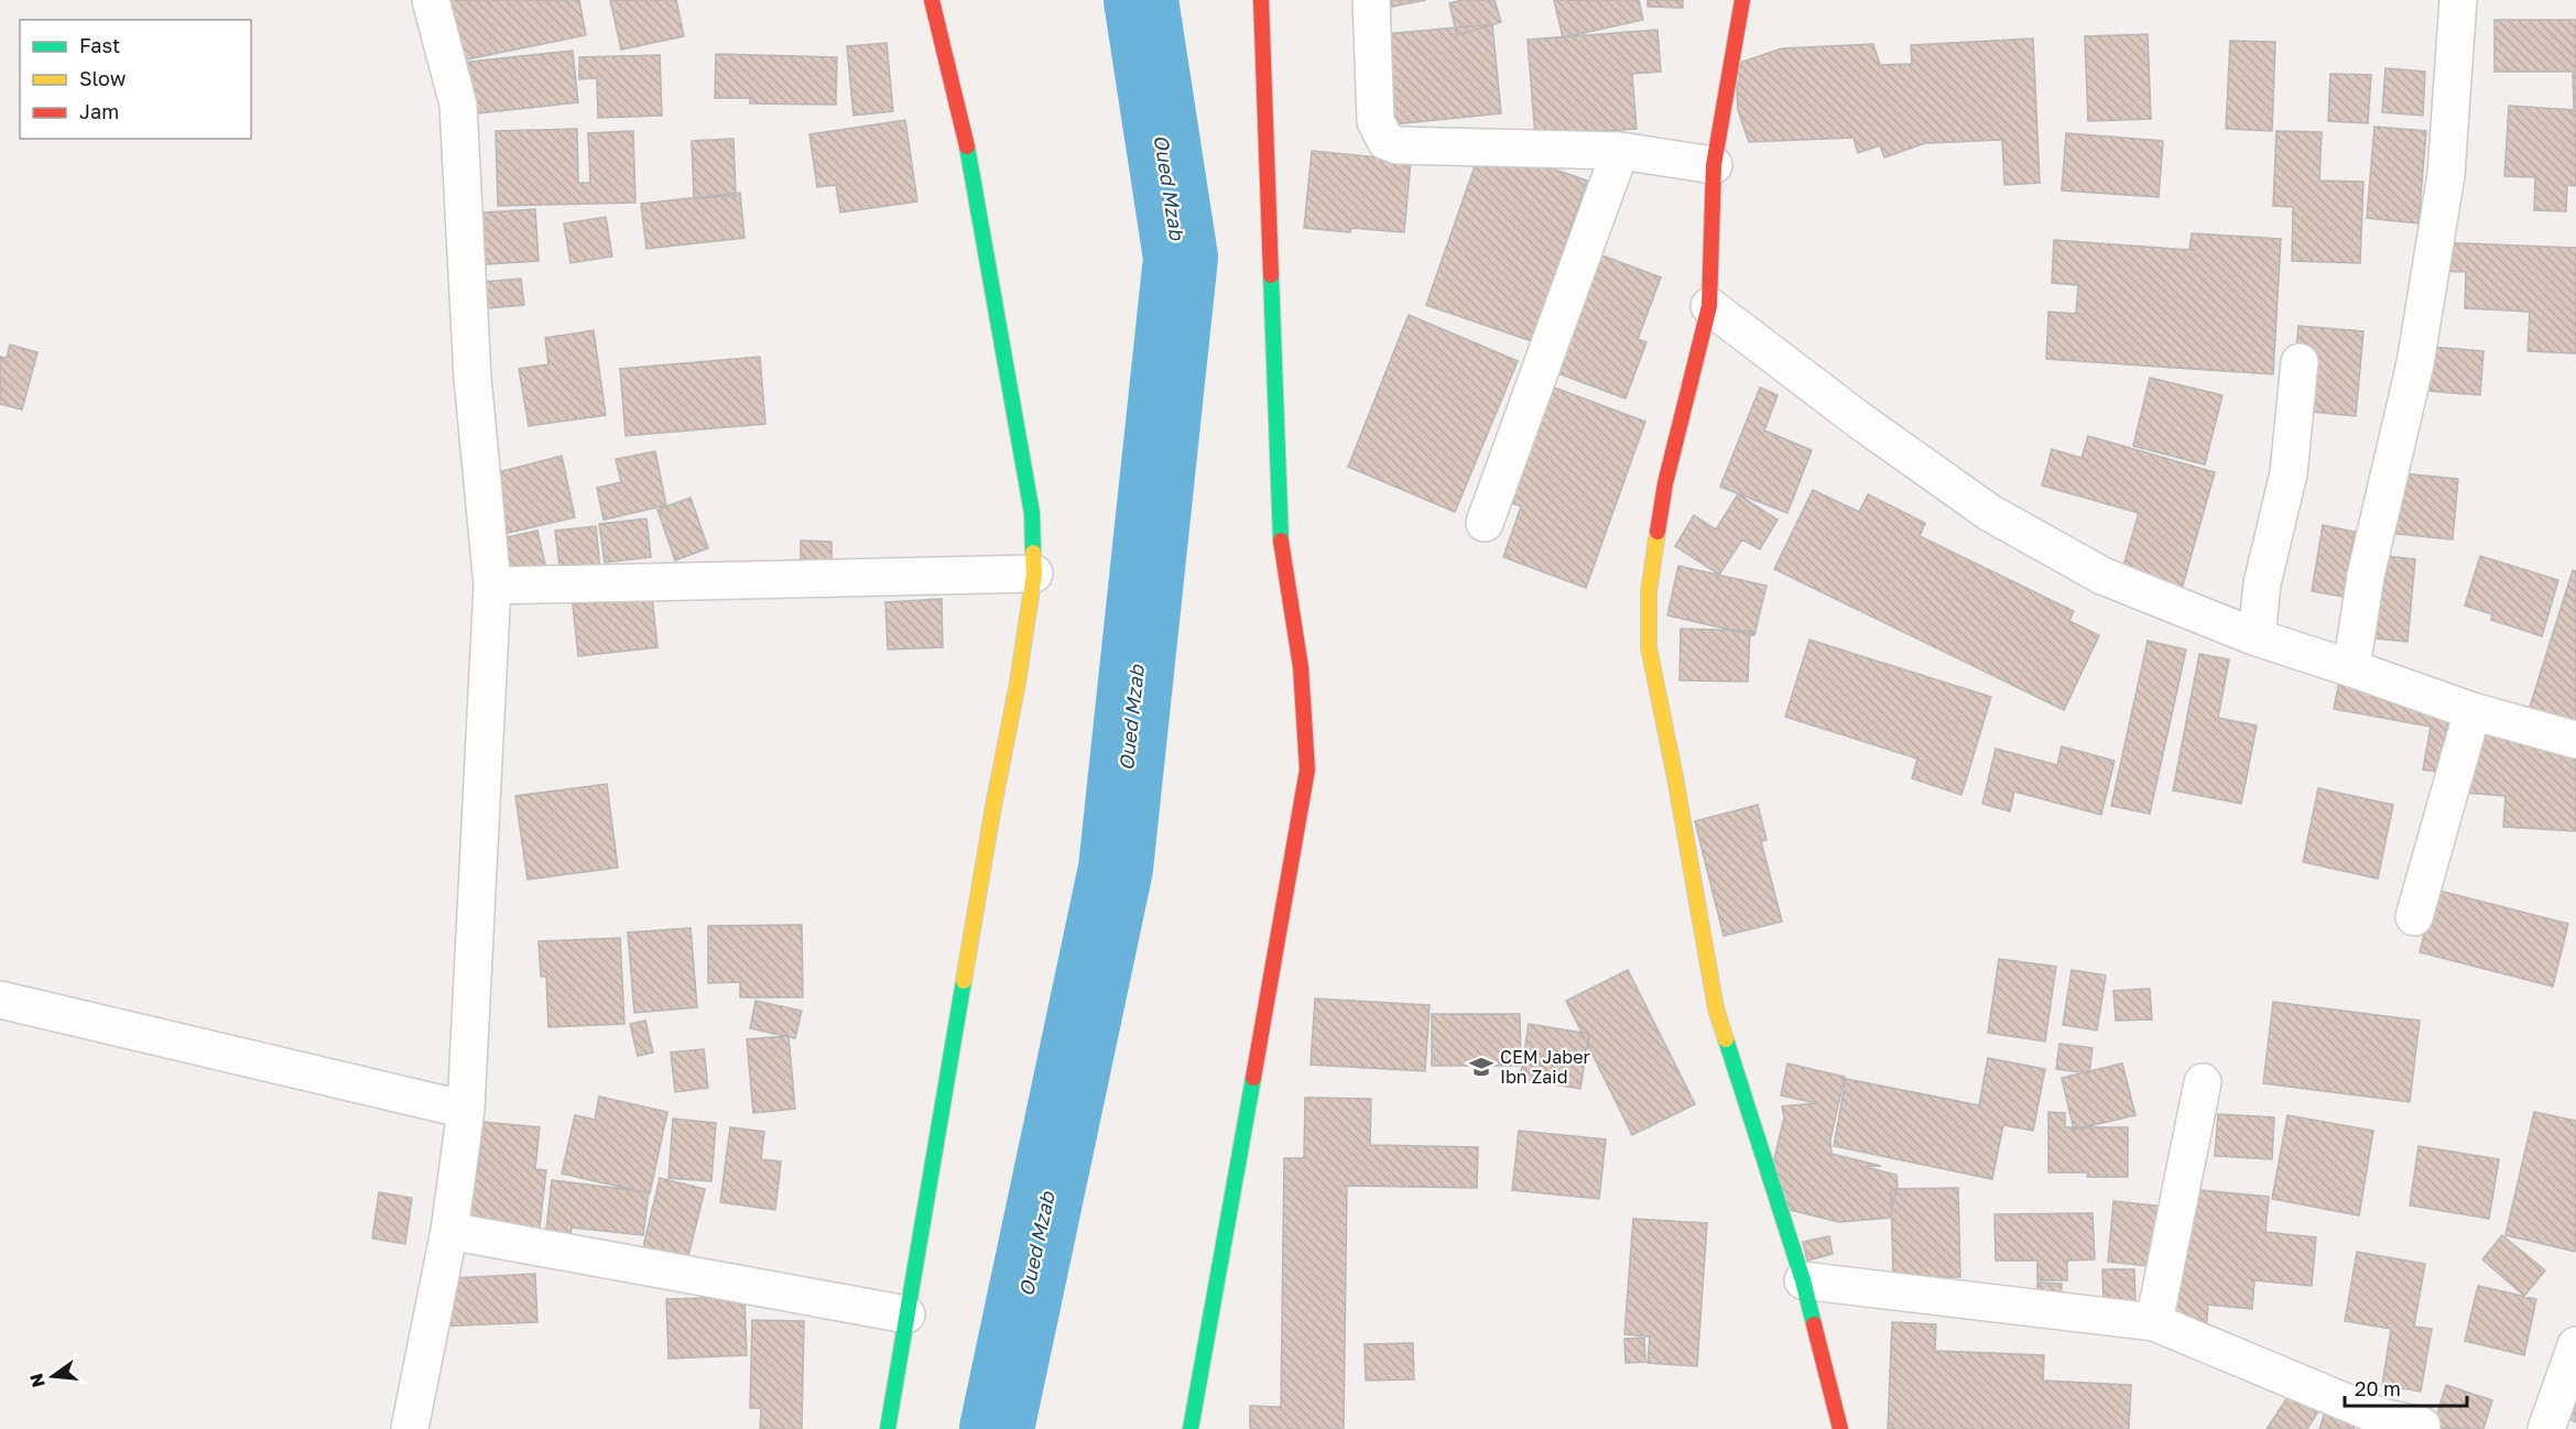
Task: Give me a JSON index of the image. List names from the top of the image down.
{
  "water": ["Oued Mzab"],
  "places": {
    "school or university": ["CEM Jaber Ibn Zaid"]
  },
  "legend": ["Fast", "Slow", "Jam"],
  "scale_bar": "20 m",
  "north": "left"
}
